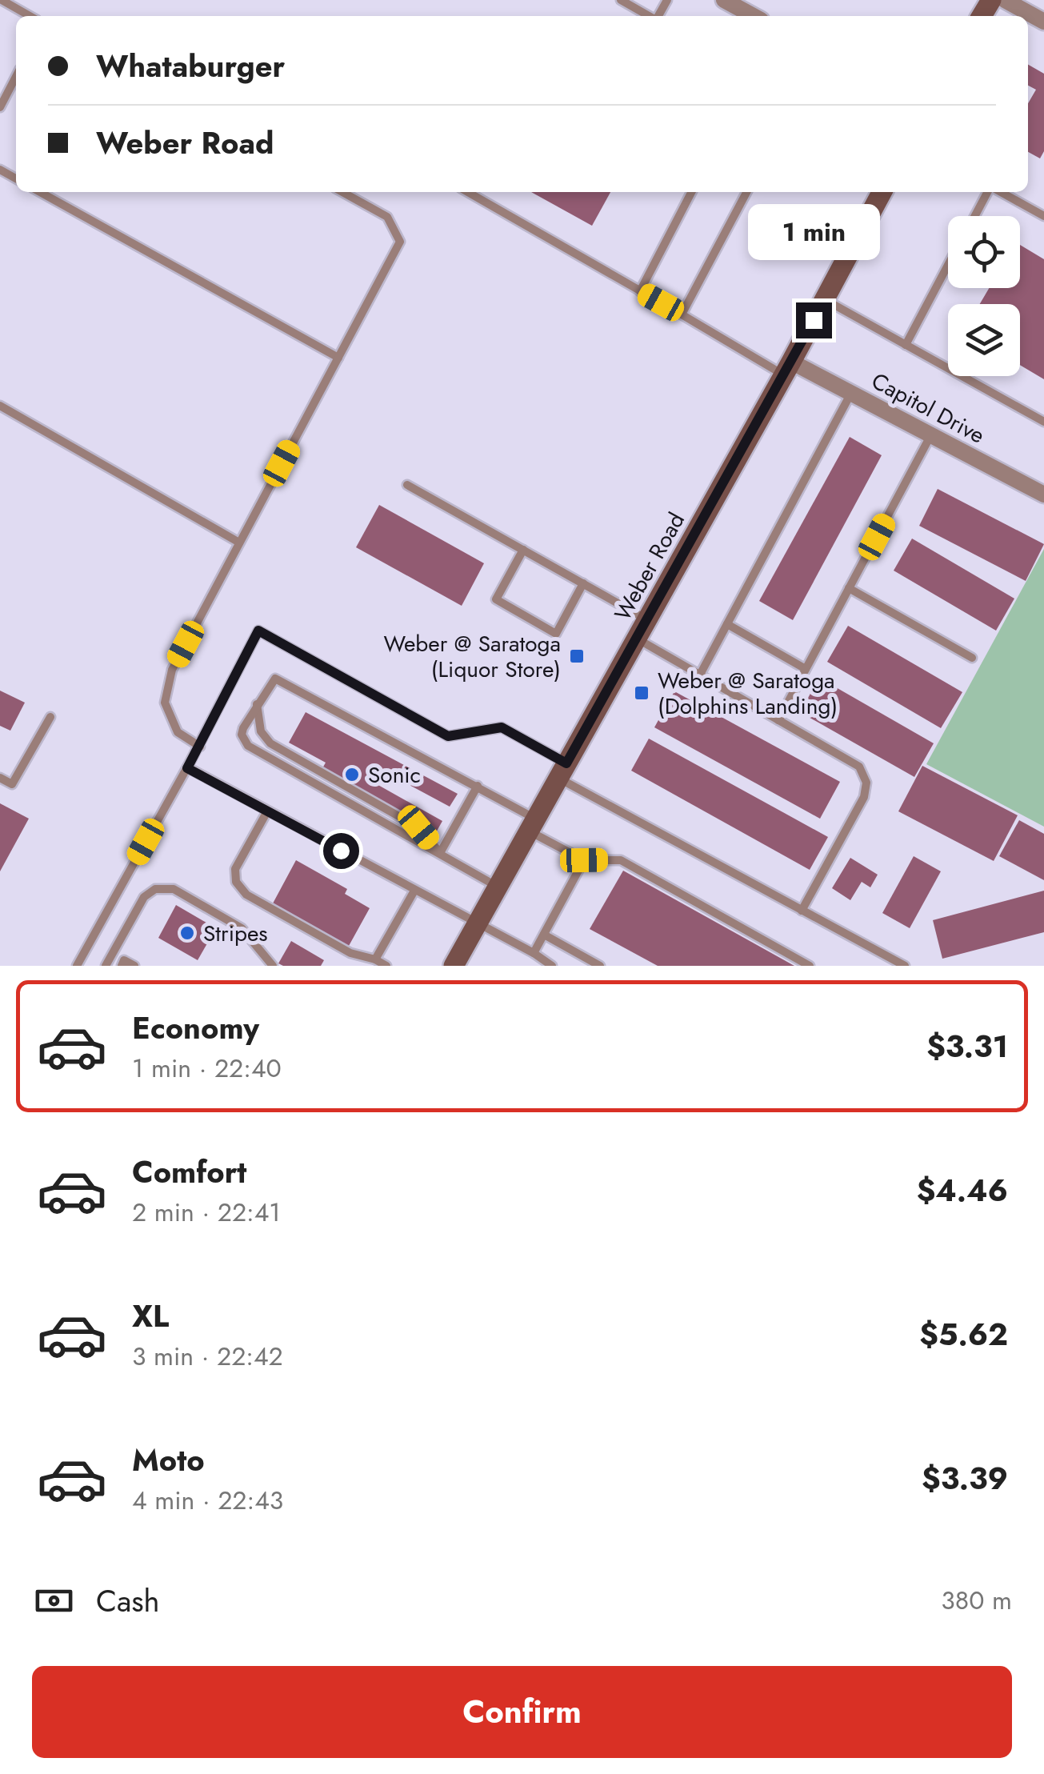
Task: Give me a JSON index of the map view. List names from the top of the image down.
{
  "streets": {
    "main road": ["Weber Road"],
    "street": ["Capitol Drive"]
  },
  "crossings": [
    ["Capitol Drive", "Weber Road"]
  ],
  "places": {
    "transit": ["Weber @ Saratoga (Liquor Store)", "Weber @ Saratoga (Dolphins Landing)"],
    "other": ["Sonic", "Stripes"]
  },
  "page": {
    "banner": ["Whataburger", "Weber Road"],
    "bubble": "1 min",
    "list": [
      {
        "name": "Economy",
        "note": "1 min · 22:40",
        "value": "$3.31"
      },
      {
        "name": "Comfort",
        "note": "2 min · 22:41",
        "value": "$4.46"
      },
      {
        "name": "XL",
        "note": "3 min · 22:42",
        "value": "$5.62"
      },
      {
        "name": "Moto",
        "note": "4 min · 22:43",
        "value": "$3.39"
      }
    ],
    "pay": ["Cash", "380 m"],
    "buttons": "Confirm"
  }
}
